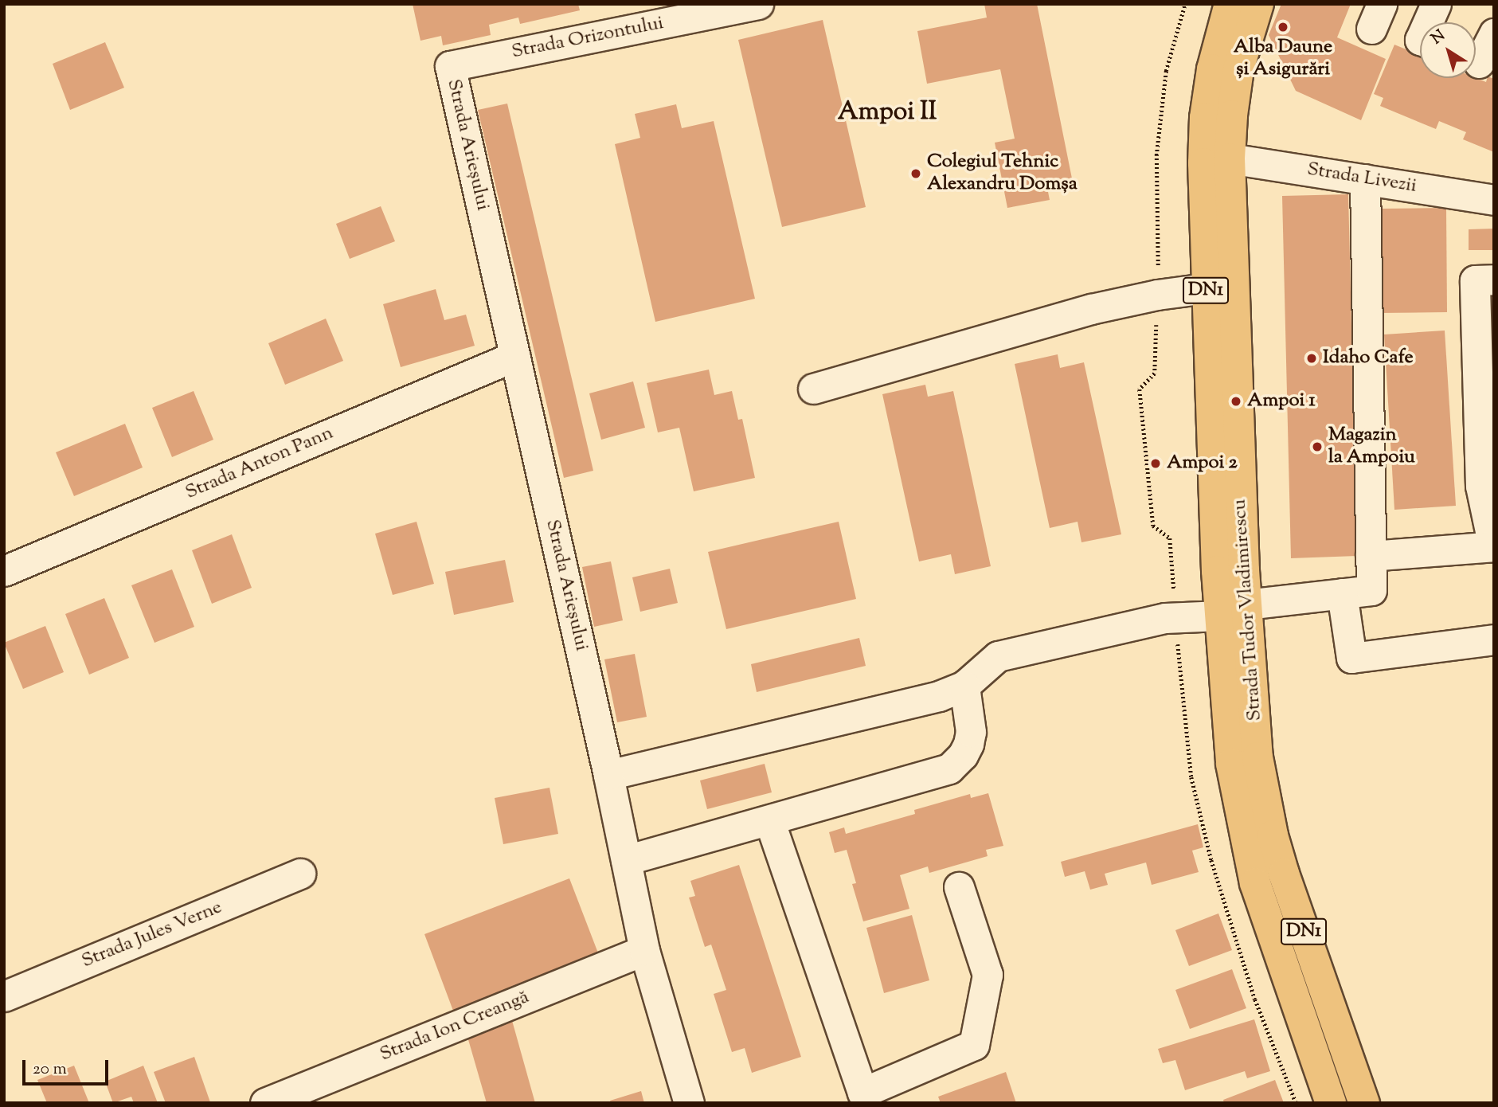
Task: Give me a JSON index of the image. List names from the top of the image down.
{
  "streets": {
    "main road": ["DN1", "Strada Tudor Vladimirescu"],
    "street": [
      "Strada Orizontului",
      "Strada Arieșului",
      "Strada Livezii",
      "Strada Anton Pann",
      "Strada Jules Verne",
      "Strada Ion Creangă"
    ]
  },
  "crossings": [
    ["Strada Orizontului", "Strada Arieșului"],
    ["Strada Arieșului", "Strada Anton Pann"],
    ["Strada Arieșului", "Strada Ion Creangă"],
    ["Strada Livezii", "Strada Tudor Vladimirescu"]
  ],
  "districts": ["Ampoi II"],
  "places": [
    "Alba Daune și Asigurări",
    "Colegiul Tehnic Alexandru Domșa",
    "Idaho Cafe",
    "Ampoi 1",
    "Magazin la Ampoiu",
    "Ampoi 2"
  ],
  "scale_bar": "20 m",
  "north": "top left"
}
